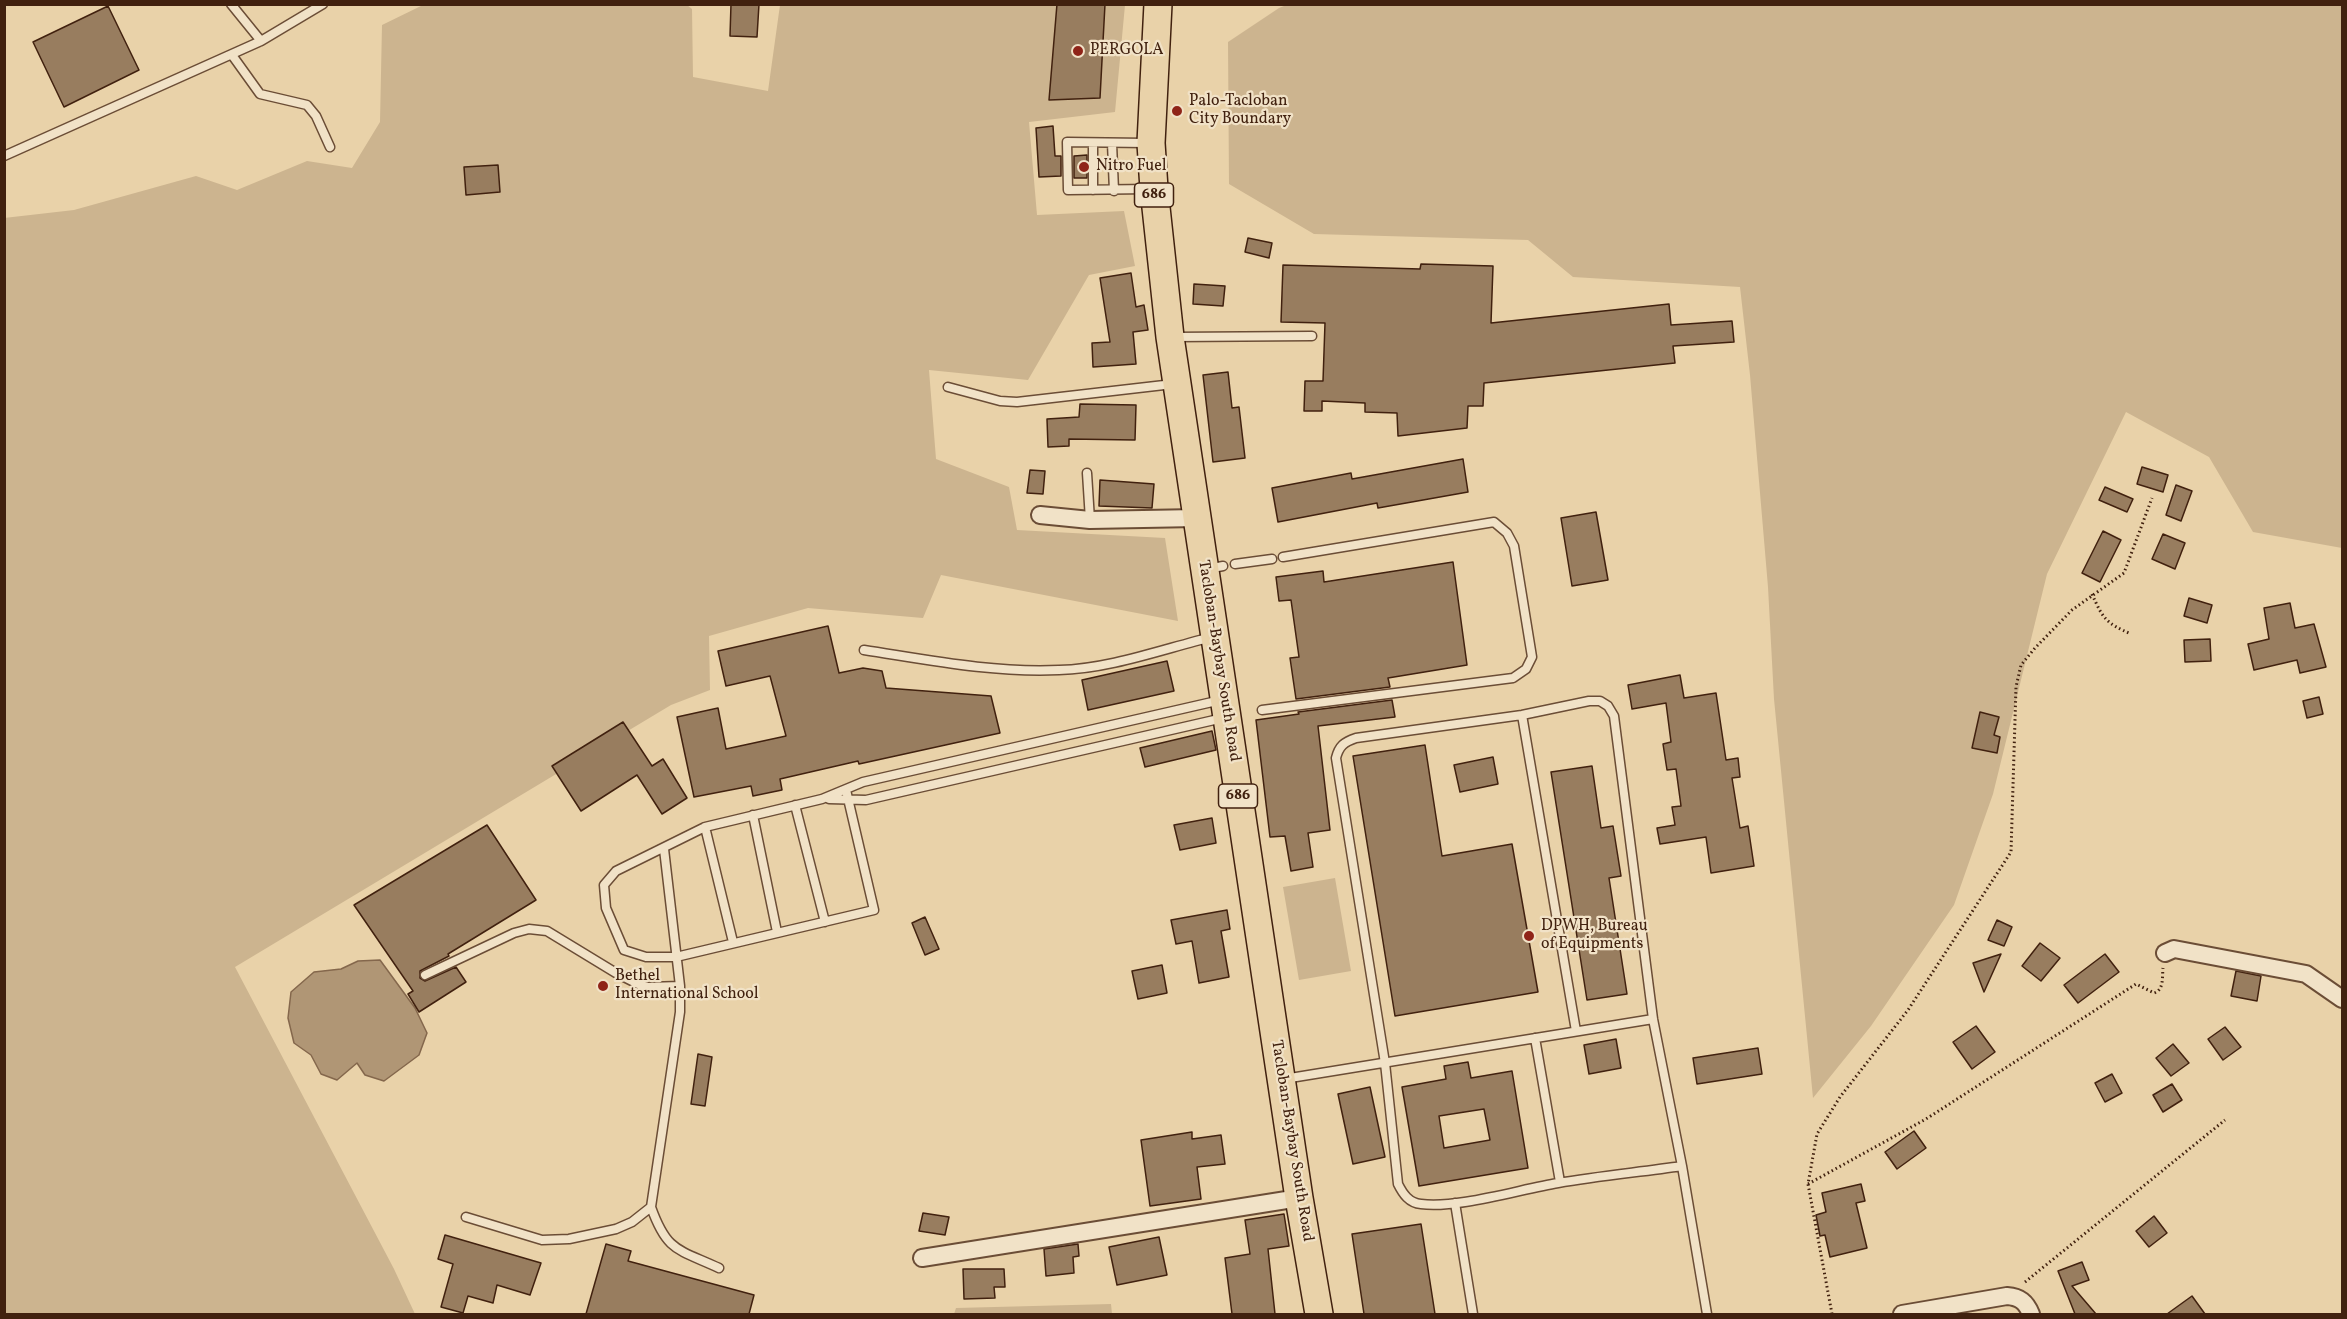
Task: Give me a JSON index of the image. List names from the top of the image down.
{
  "streets": {
    "main road": ["686", "Tacloban-Baybay South Road"]
  },
  "places": [
    "PERGOLA",
    "Palo-Tacloban City Boundary",
    "Nitro Fuel",
    "DPWH, Bureau of Equipments",
    "Bethel International School"
  ]
}
